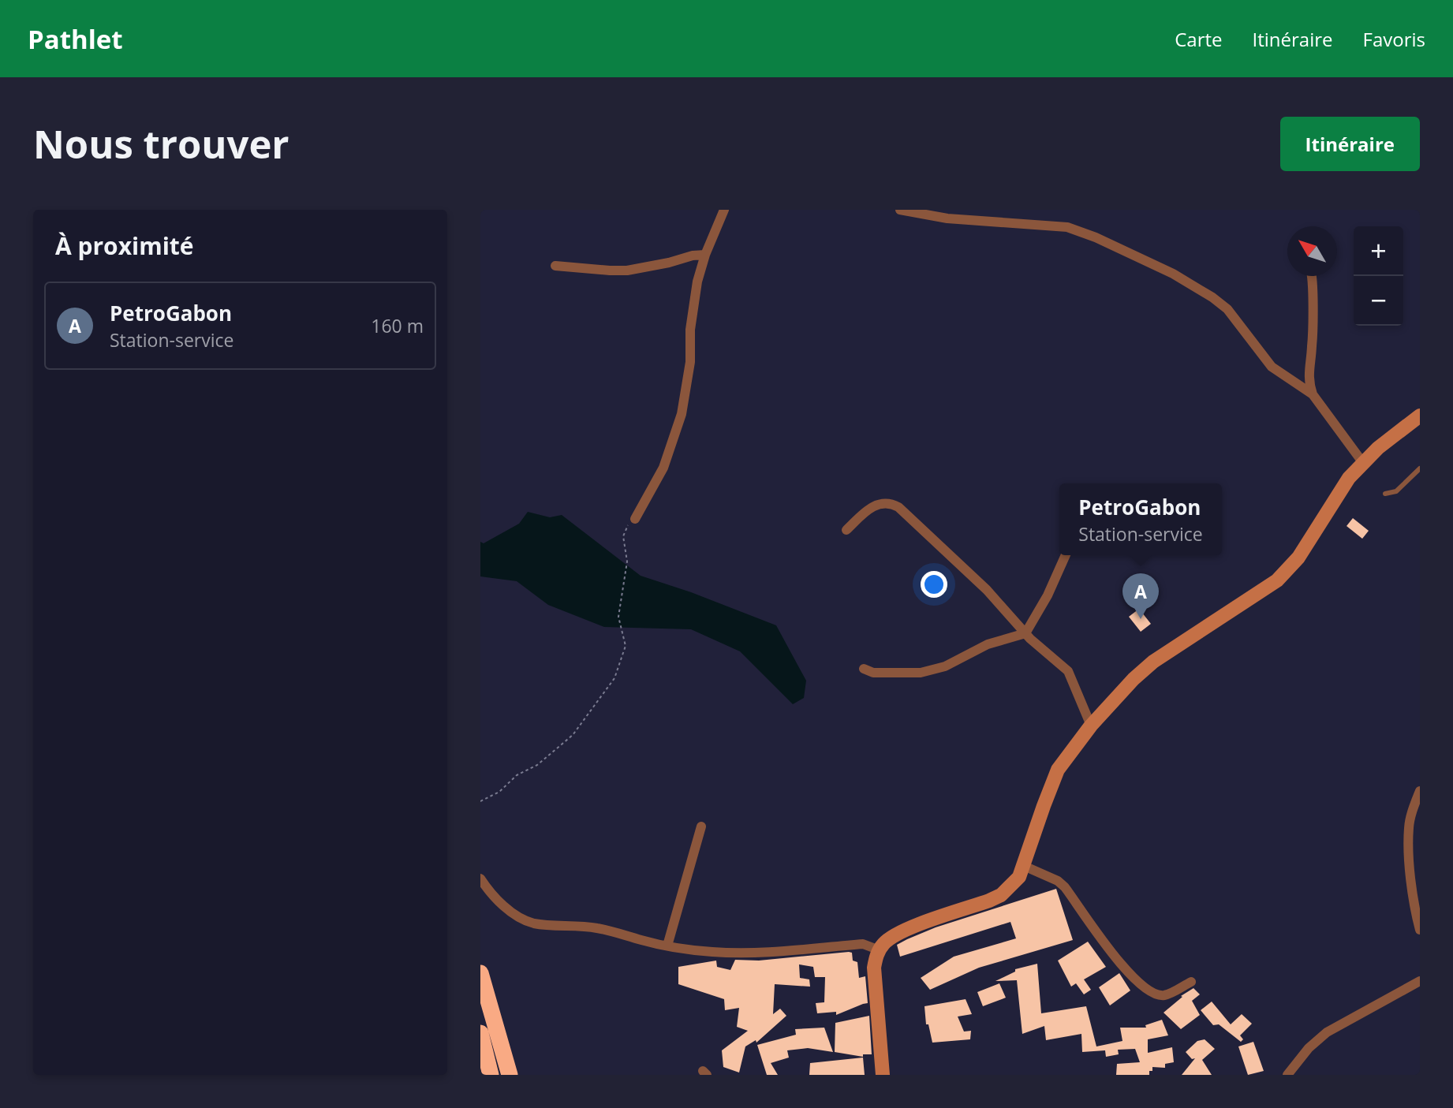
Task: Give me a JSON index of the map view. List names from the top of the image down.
{
  "north": "top left",
  "page": {
    "header": "Pathlet",
    "nav": ["Carte", "Itinéraire", "Favoris"],
    "buttons": "Itinéraire",
    "title": "Nous trouver",
    "heading": "À proximité",
    "map_buttons": ["+", "−"],
    "list": [
      {
        "mark": "A",
        "name": "PetroGabon",
        "note": "Station-service",
        "value": "160 m"
      }
    ],
    "popup": ["PetroGabon", "Station-service"],
    "pins": "A"
  }
}
